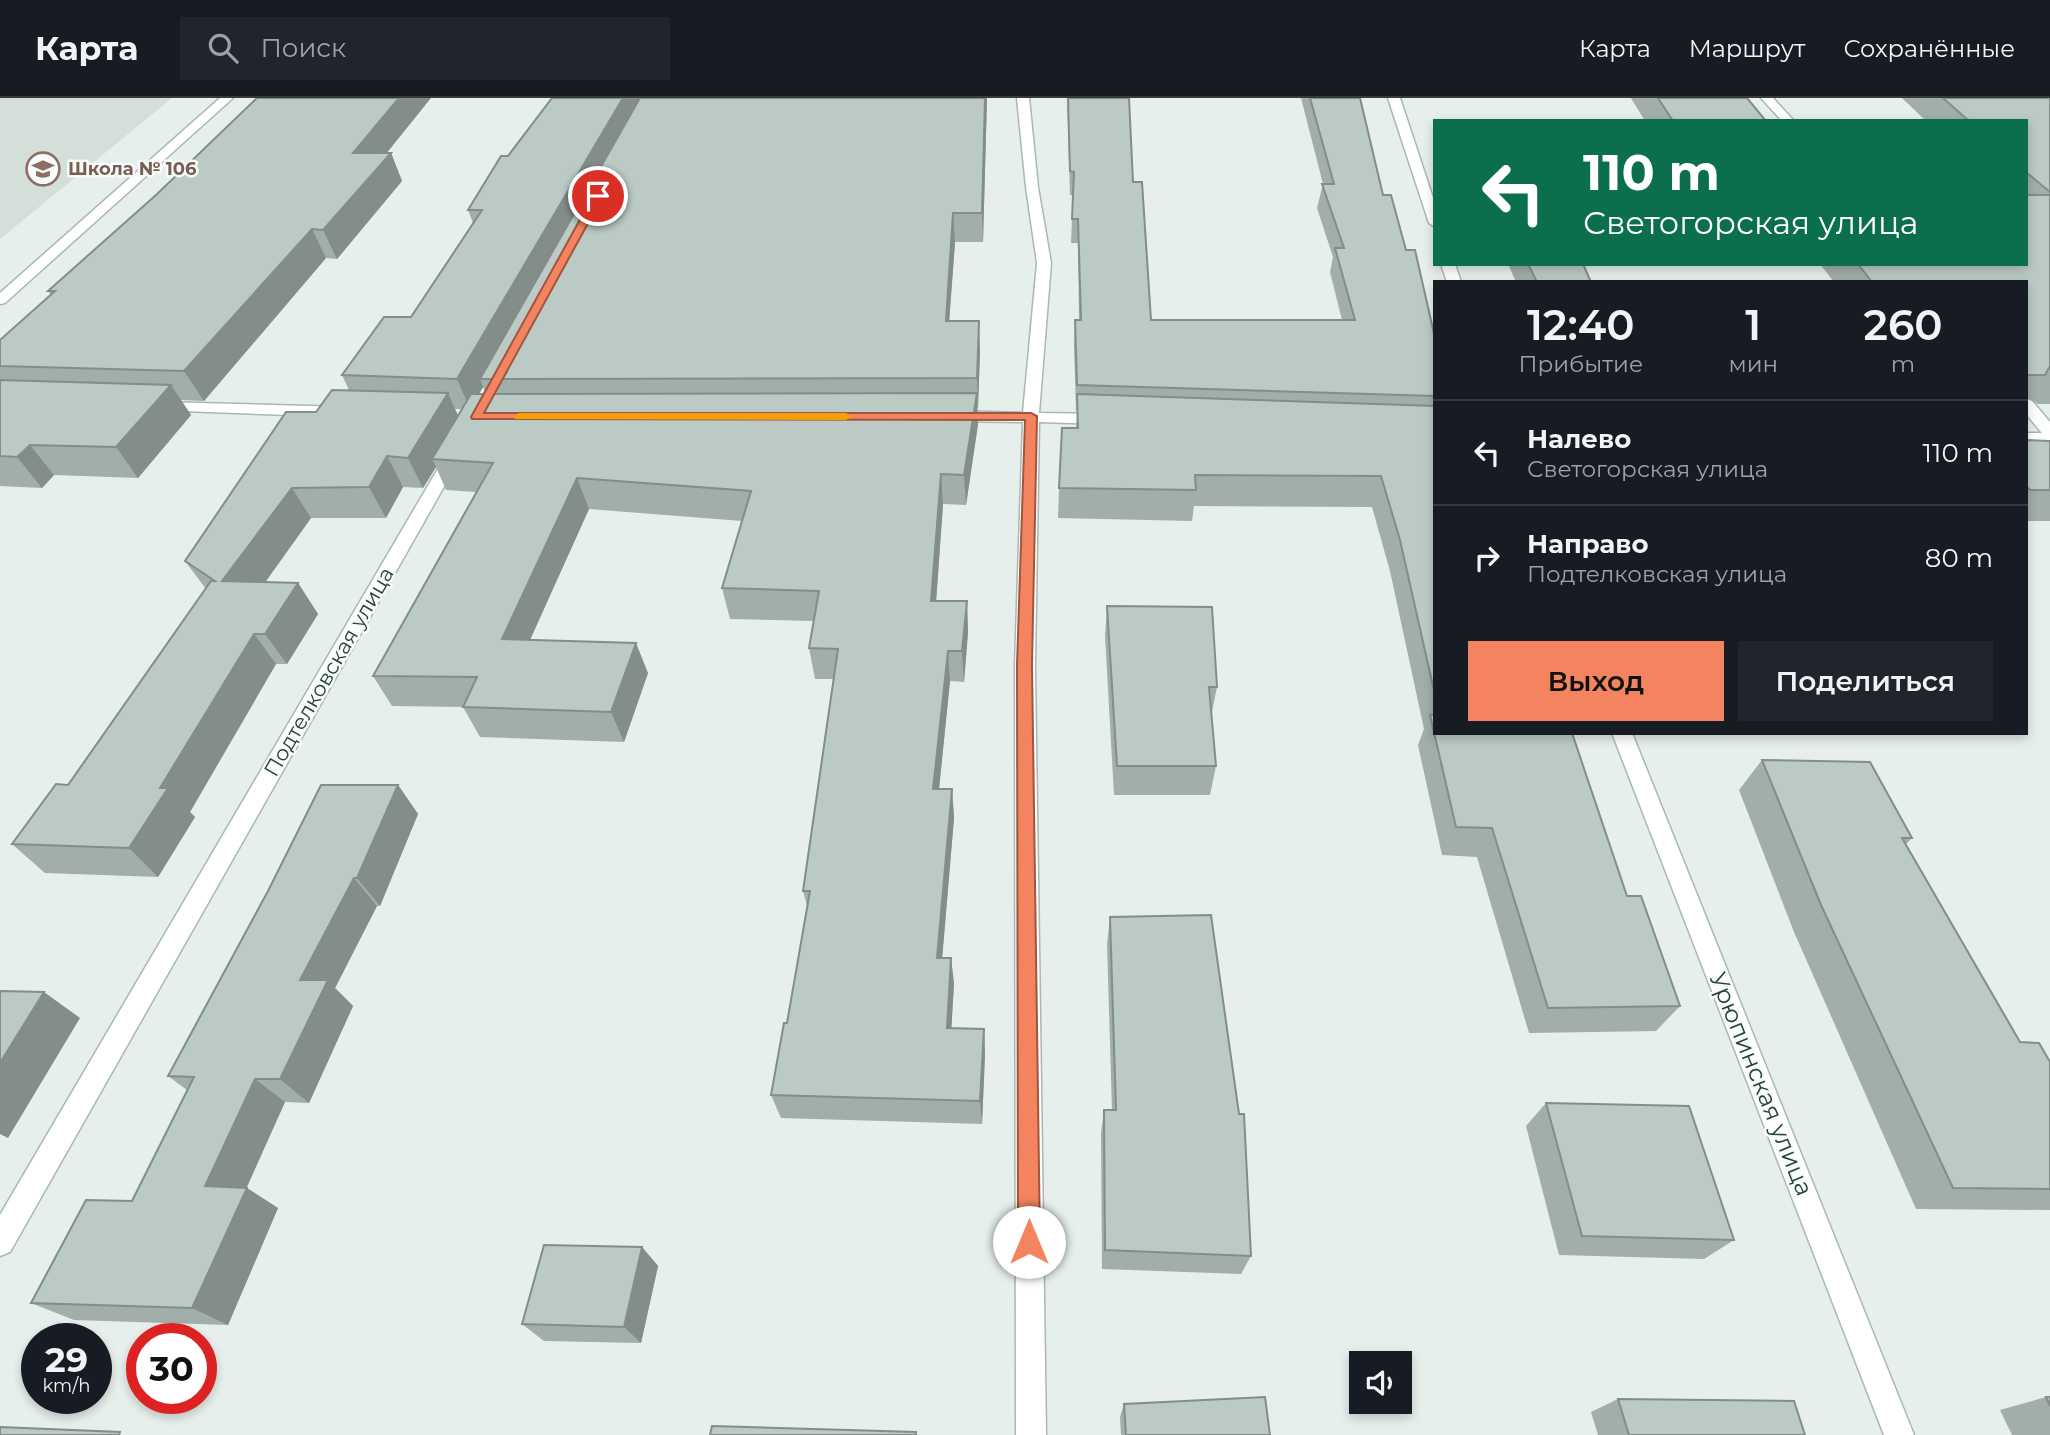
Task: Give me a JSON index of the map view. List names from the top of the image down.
{
  "streets": {
    "street": ["Подтелковская улица", "Урюпинская улица"]
  },
  "places": {
    "school or university": ["Школа № 106"]
  },
  "page": {
    "header": "Карта",
    "search": "Поиск",
    "nav": ["Карта", "Маршрут", "Сохранённые"],
    "turn": ["110 m", "Светогорская улица"],
    "eta": [
      "12:40",
      "Прибытие",
      "1",
      "мин",
      "260",
      "m"
    ],
    "list": [
      {
        "name": "Налево",
        "note": "Светогорская улица",
        "value": "110 m"
      },
      {
        "name": "Направо",
        "note": "Подтелковская улица",
        "value": "80 m"
      }
    ],
    "buttons": ["Выход", "Поделиться"],
    "speed": "29 km/h",
    "limit": "30"
  }
}
